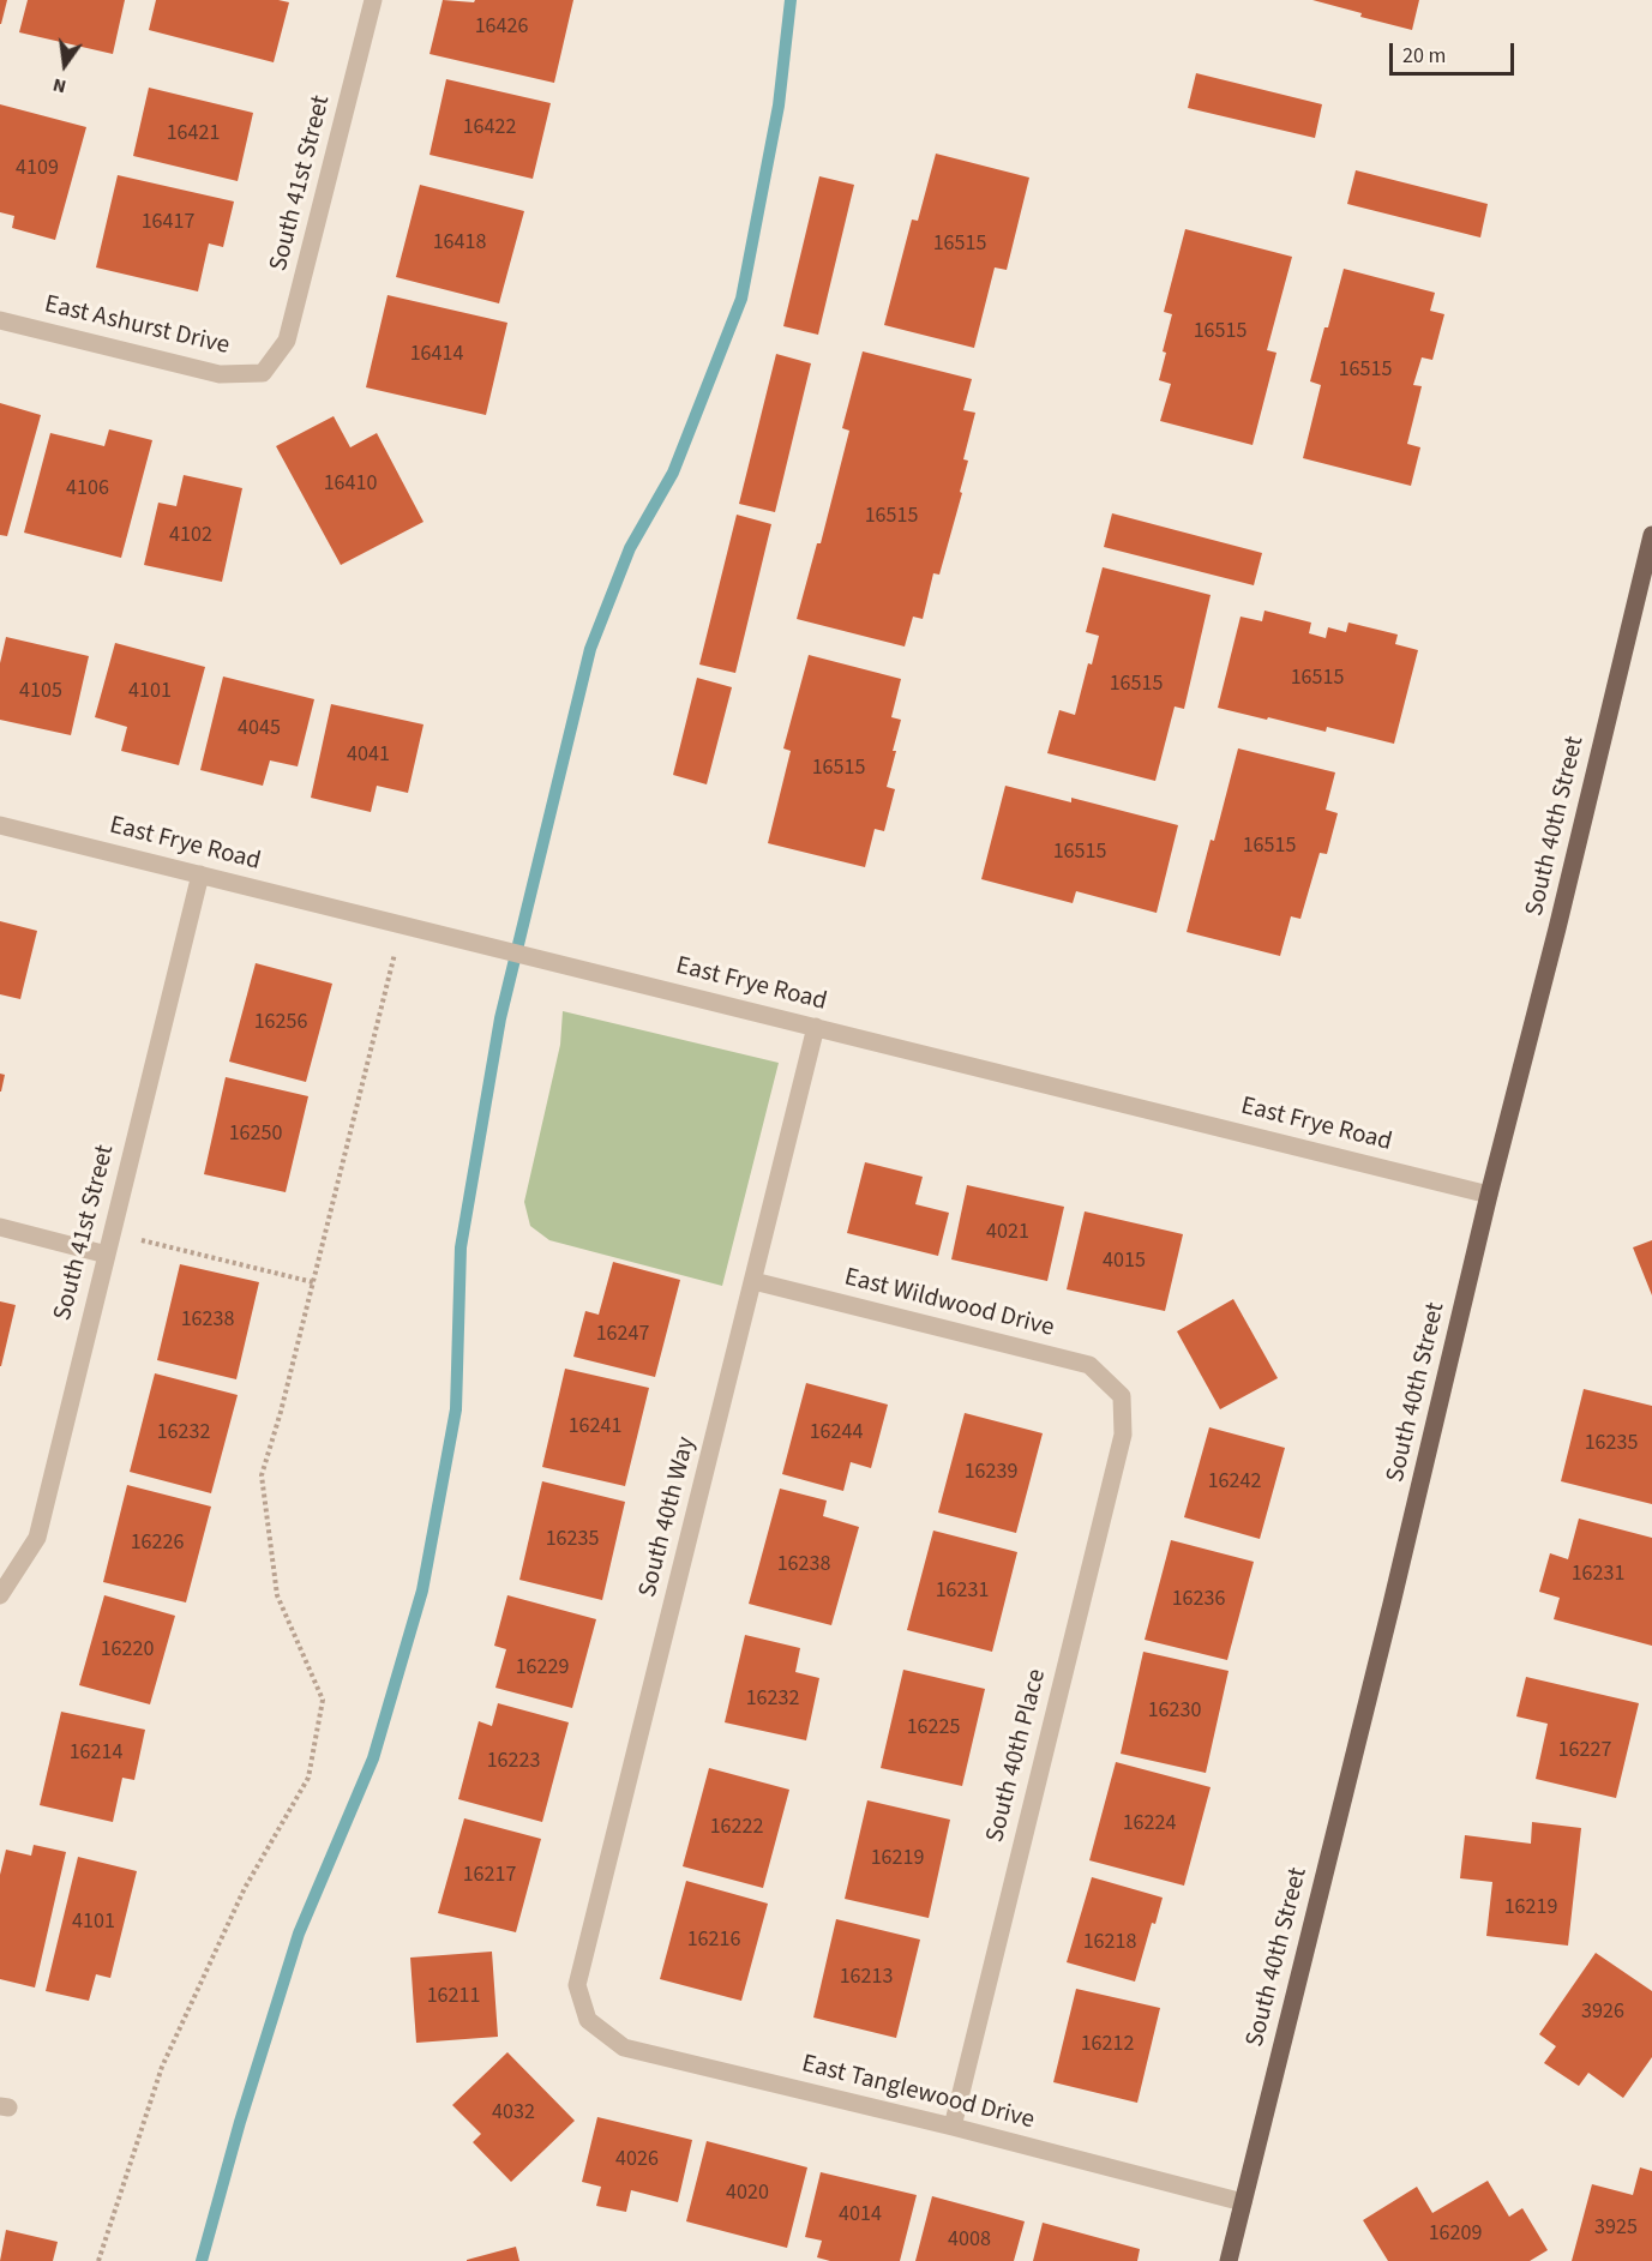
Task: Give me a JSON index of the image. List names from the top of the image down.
{
  "streets": {
    "main road": ["South 40th Street"],
    "street": [
      "South 41st Street",
      "East Ashurst Drive",
      "East Frye Road",
      "East Wildwood Drive",
      "South 40th Way",
      "South 40th Place",
      "East Tanglewood Drive"
    ]
  },
  "crossings": [
    ["South 41st Street", "East Ashurst Drive"],
    ["South 41st Street", "East Frye Road"],
    ["South 40th Street", "East Frye Road"],
    ["South 40th Street", "East Tanglewood Drive"],
    ["East Frye Road", "South 40th Way"],
    ["East Wildwood Drive", "South 40th Way"],
    ["East Wildwood Drive", "South 40th Place"],
    ["South 40th Way", "East Tanglewood Drive"],
    ["South 40th Place", "East Tanglewood Drive"]
  ],
  "house_numbers": [
    "16426",
    "16422",
    "16421",
    "4109",
    "16417",
    "16418",
    "16515",
    "16515",
    "16414",
    "16515",
    "16410",
    "4106",
    "16515",
    "4102",
    "16515",
    "16515",
    "4105",
    "4101",
    "4045",
    "4041",
    "16515",
    "16515",
    "16515",
    "16256",
    "16250",
    "4021",
    "4015",
    "16238",
    "16247",
    "16241",
    "16232",
    "16244",
    "16235",
    "16239",
    "16242",
    "16235",
    "16226",
    "16238",
    "16231",
    "16231",
    "16236",
    "16220",
    "16229",
    "16232",
    "16230",
    "16225",
    "16227",
    "16214",
    "16223",
    "16224",
    "16222",
    "16219",
    "16217",
    "16219",
    "4101",
    "16216",
    "16218",
    "16213",
    "16211",
    "3926",
    "16212",
    "4032",
    "4026",
    "4020",
    "4014",
    "3925",
    "16209",
    "4008"
  ],
  "scale_bar": "20 m",
  "north": "bottom"
}
